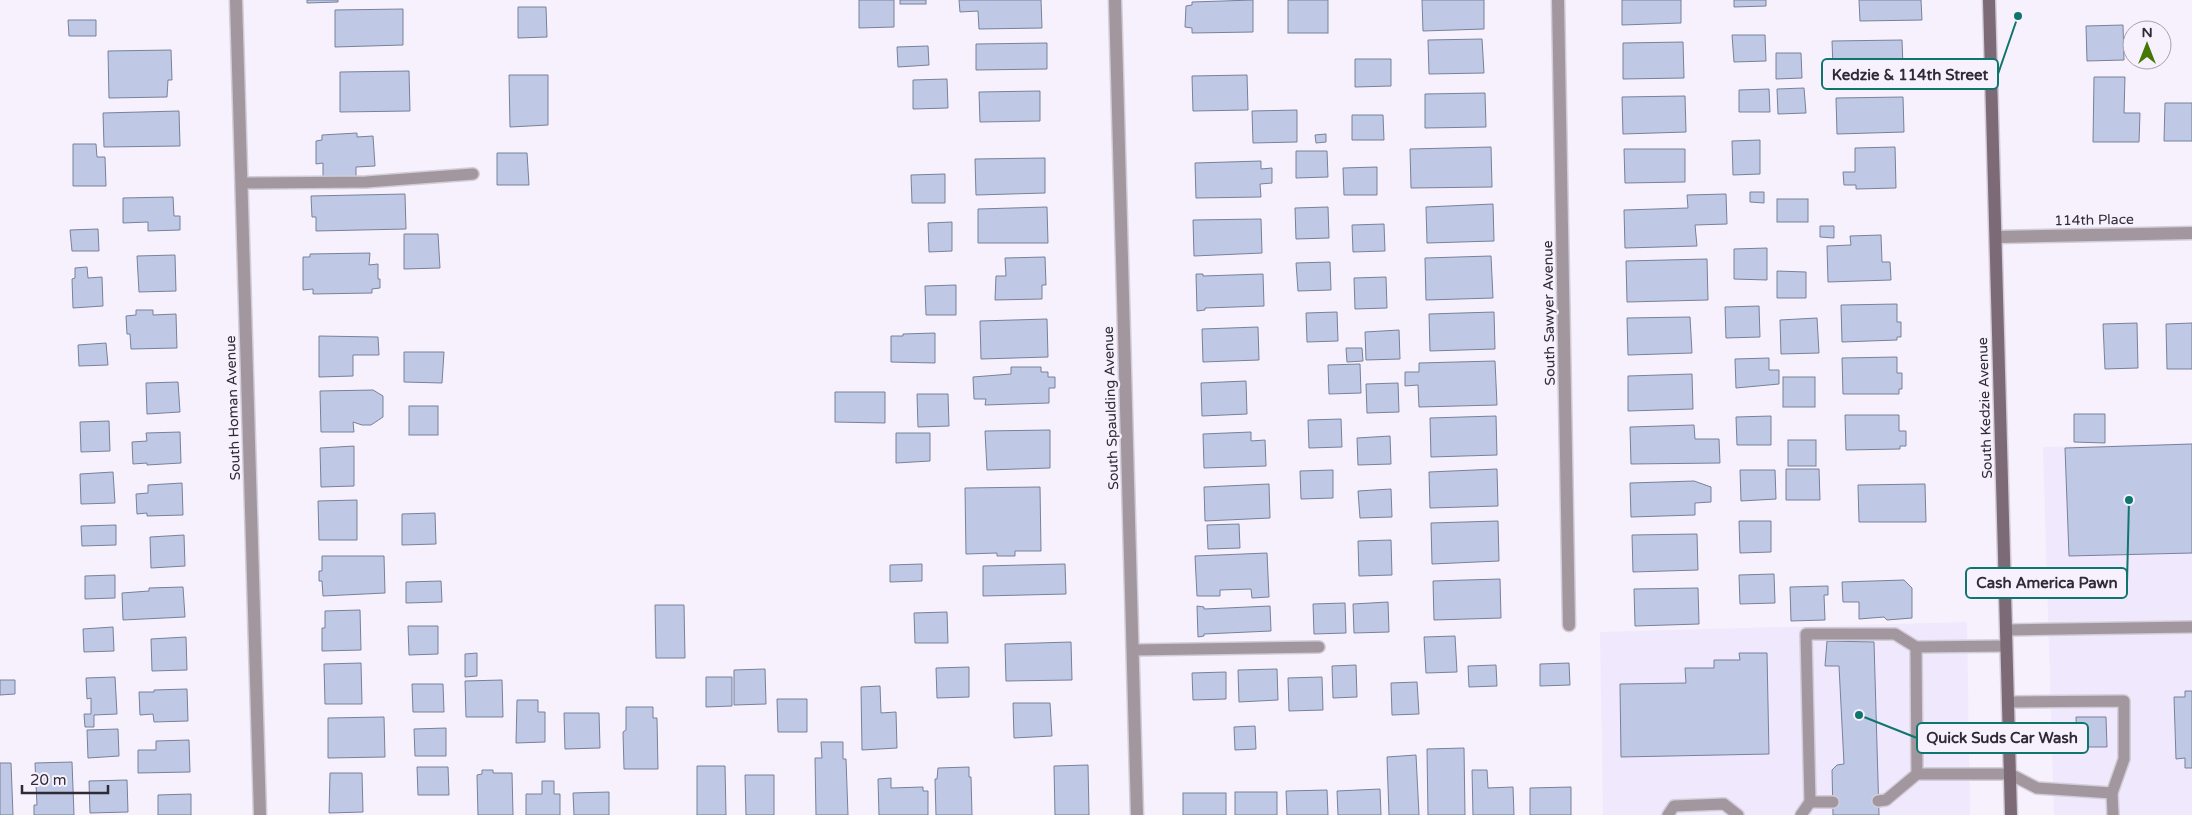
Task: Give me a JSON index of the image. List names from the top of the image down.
{
  "streets": {
    "main road": ["South Kedzie Avenue"],
    "street": [
      "114th Place",
      "South Sawyer Avenue",
      "South Homan Avenue",
      "South Spaulding Avenue"
    ]
  },
  "crossings": [
    ["114th Place", "South Kedzie Avenue"]
  ],
  "places": ["Kedzie & 114th Street", "Cash America Pawn", "Quick Suds Car Wash"],
  "scale_bar": "20 m",
  "north": "top"
}
